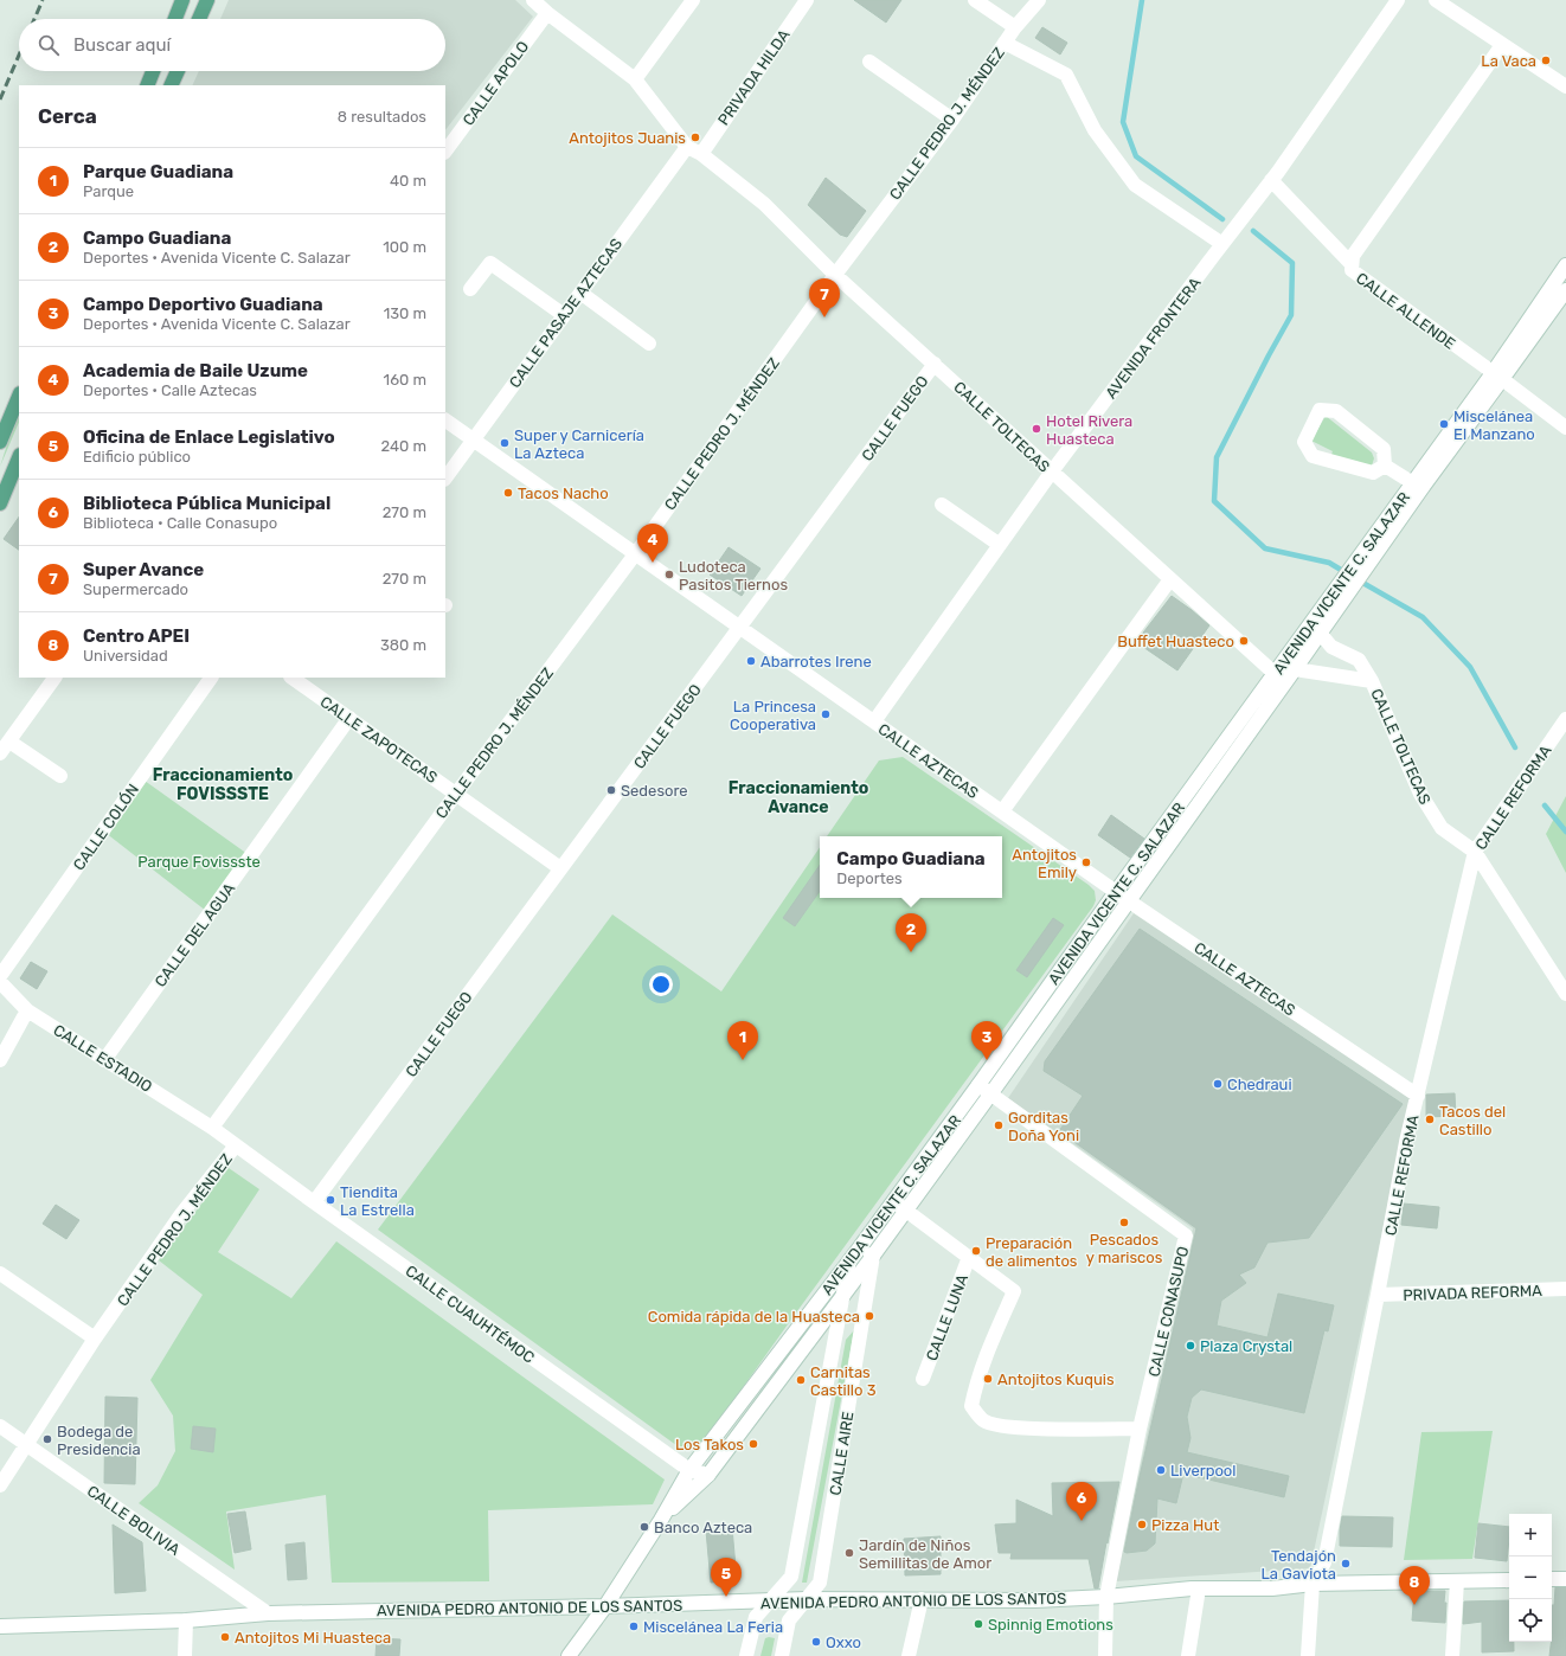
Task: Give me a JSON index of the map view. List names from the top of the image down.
{
  "streets": {
    "street": [
      "PRIVADA HILDA",
      "CALLE APOLO",
      "CALLE PEDRO J. MÉNDEZ",
      "CALLE ALLENDE",
      "CALLE PASAJE AZTECAS",
      "AVENIDA FRONTERA",
      "CALLE FUEGO",
      "CALLE TOLTECAS",
      "AVENIDA VICENTE C. SALAZAR",
      "CALLE ZAPOTECAS",
      "CALLE AZTECAS",
      "CALLE REFORMA",
      "CALLE COLÓN",
      "CALLE DEL AGUA",
      "CALLE ESTADIO",
      "PRIVADA REFORMA",
      "CALLE CONASUPO",
      "CALLE CUAUHTÉMOC",
      "CALLE LUNA",
      "CALLE AIRE",
      "CALLE BOLIVIA",
      "AVENIDA PEDRO ANTONIO DE LOS SANTOS"
    ]
  },
  "crossings": [
    ["PRIVADA HILDA", "CALLE TOLTECAS"],
    ["CALLE APOLO", "CALLE TOLTECAS"],
    ["CALLE PEDRO J. MÉNDEZ", "CALLE TOLTECAS"],
    ["CALLE PEDRO J. MÉNDEZ", "CALLE ZAPOTECAS"],
    ["CALLE PEDRO J. MÉNDEZ", "CALLE AZTECAS"],
    ["CALLE PEDRO J. MÉNDEZ", "CALLE ESTADIO"],
    ["CALLE PEDRO J. MÉNDEZ", "CALLE CUAUHTÉMOC"],
    ["CALLE PEDRO J. MÉNDEZ", "CALLE BOLIVIA"],
    ["CALLE ALLENDE", "AVENIDA VICENTE C. SALAZAR"],
    ["CALLE PASAJE AZTECAS", "CALLE TOLTECAS"],
    ["CALLE PASAJE AZTECAS", "CALLE AZTECAS"],
    ["AVENIDA FRONTERA", "CALLE TOLTECAS"],
    ["AVENIDA FRONTERA", "CALLE AZTECAS"],
    ["CALLE FUEGO", "CALLE TOLTECAS"],
    ["CALLE FUEGO", "CALLE ZAPOTECAS"],
    ["CALLE FUEGO", "CALLE AZTECAS"],
    ["CALLE FUEGO", "CALLE CUAUHTÉMOC"],
    ["CALLE TOLTECAS", "AVENIDA VICENTE C. SALAZAR"],
    ["CALLE TOLTECAS", "CALLE REFORMA"],
    ["AVENIDA VICENTE C. SALAZAR", "CALLE AZTECAS"],
    ["AVENIDA VICENTE C. SALAZAR", "CALLE CONASUPO"],
    ["AVENIDA VICENTE C. SALAZAR", "CALLE CUAUHTÉMOC"],
    ["AVENIDA VICENTE C. SALAZAR", "CALLE AIRE"],
    ["AVENIDA VICENTE C. SALAZAR", "AVENIDA PEDRO ANTONIO DE LOS SANTOS"],
    ["CALLE ZAPOTECAS", "CALLE DEL AGUA"],
    ["CALLE AZTECAS", "CALLE REFORMA"],
    ["CALLE REFORMA", "PRIVADA REFORMA"],
    ["CALLE REFORMA", "AVENIDA PEDRO ANTONIO DE LOS SANTOS"],
    ["CALLE DEL AGUA", "CALLE ESTADIO"],
    ["CALLE CONASUPO", "AVENIDA PEDRO ANTONIO DE LOS SANTOS"],
    ["CALLE AIRE", "AVENIDA PEDRO ANTONIO DE LOS SANTOS"],
    ["CALLE BOLIVIA", "AVENIDA PEDRO ANTONIO DE LOS SANTOS"]
  ],
  "districts": ["Fraccionamiento FOVISSSTE", "Fraccionamiento Avance"],
  "parks": ["Parque Fovissste"],
  "places": [
    "La Vaca",
    "Antojitos Juanis",
    "Miscelánea El Manzano",
    "Hotel Rivera Huasteca",
    "Super y Carnicería La Azteca",
    "Tacos Nacho",
    "Ludoteca Pasitos Tiernos",
    "Buffet Huasteco",
    "Abarrotes Irene",
    "La Princesa Cooperativa",
    "Sedesore",
    "Antojitos Emily",
    "Chedraui",
    "Tacos del Castillo",
    "Gorditas Doña Yoni",
    "Tiendita La Estrella",
    "Pescados y mariscos",
    "Preparación de alimentos",
    "Comida rápida de la Huasteca",
    "Plaza Crystal",
    "Antojitos Kuquis",
    "Carnitas Castillo 3",
    "Bodega de Presidencia",
    "Los Takos",
    "Liverpool",
    "Pizza Hut",
    "Banco Azteca",
    "Jardín de Niños Semillitas de Amor",
    "Tendajón La Gaviota",
    "Spinnig Emotions",
    "Miscelánea La Feria",
    "Antojitos Mi Huasteca",
    "Oxxo"
  ],
  "page": {
    "search": "Buscar aquí",
    "heading": ["Cerca", "8 resultados"],
    "list": [
      {
        "mark": "1",
        "name": "Parque Guadiana",
        "note": "Parque",
        "value": "40 m"
      },
      {
        "mark": "2",
        "name": "Campo Guadiana",
        "note": "Deportes · Avenida Vicente C. Salazar",
        "value": "100 m"
      },
      {
        "mark": "3",
        "name": "Campo Deportivo Guadiana",
        "note": "Deportes · Avenida Vicente C. Salazar",
        "value": "130 m"
      },
      {
        "mark": "4",
        "name": "Academia de Baile Uzume",
        "note": "Deportes · Calle Aztecas",
        "value": "160 m"
      },
      {
        "mark": "5",
        "name": "Oficina de Enlace Legislativo",
        "note": "Edificio público",
        "value": "240 m"
      },
      {
        "mark": "6",
        "name": "Biblioteca Pública Municipal",
        "note": "Biblioteca · Calle Conasupo",
        "value": "270 m"
      },
      {
        "mark": "7",
        "name": "Super Avance",
        "note": "Supermercado",
        "value": "270 m"
      },
      {
        "mark": "8",
        "name": "Centro APEI",
        "note": "Universidad",
        "value": "380 m"
      }
    ],
    "pins": [
      "7",
      "4",
      "2",
      "1",
      "3",
      "6",
      "5",
      "8"
    ],
    "popup": ["Campo Guadiana", "Deportes"],
    "map_buttons": ["+", "−"]
  }
}
